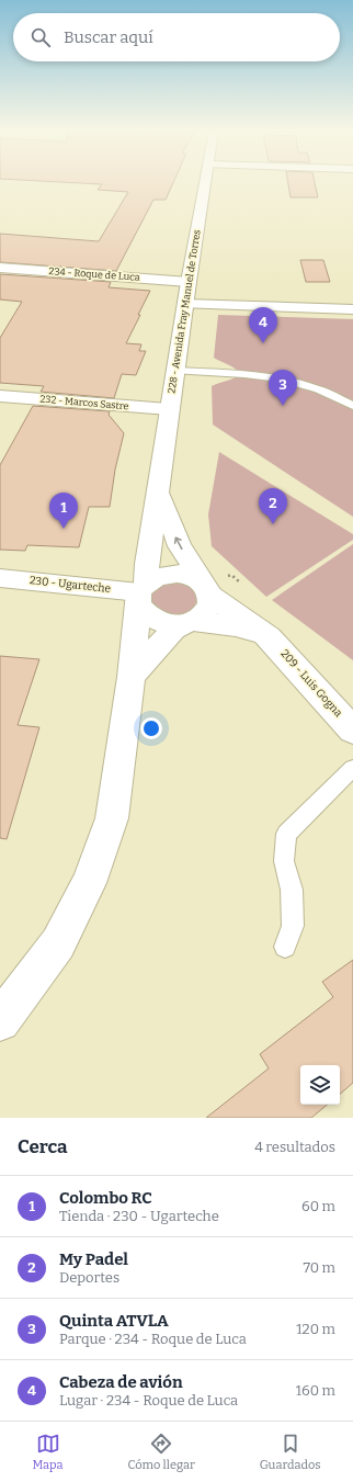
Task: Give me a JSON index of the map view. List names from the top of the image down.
{
  "streets": {
    "main road": [
      "234 - Roque de Luca",
      "228 - Avenida Fray Manuel de Torres",
      "232 - Marcos Sastre",
      "230 - Ugarteche",
      "209 - Luis Gogna"
    ]
  },
  "crossings": [
    ["234 - Roque de Luca", "228 - Avenida Fray Manuel de Torres"],
    ["228 - Avenida Fray Manuel de Torres", "232 - Marcos Sastre"],
    ["228 - Avenida Fray Manuel de Torres", "230 - Ugarteche"],
    ["228 - Avenida Fray Manuel de Torres", "209 - Luis Gogna"],
    ["230 - Ugarteche", "209 - Luis Gogna"]
  ],
  "page": {
    "search": "Buscar aquí",
    "pins": [
      "4",
      "3",
      "2",
      "1"
    ],
    "heading": ["Cerca", "4 resultados"],
    "list": [
      {
        "mark": "1",
        "name": "Colombo RC",
        "note": "Tienda · 230 - Ugarteche",
        "value": "60 m"
      },
      {
        "mark": "2",
        "name": "My Padel",
        "note": "Deportes",
        "value": "70 m"
      },
      {
        "mark": "3",
        "name": "Quinta ATVLA",
        "note": "Parque · 234 - Roque de Luca",
        "value": "120 m"
      },
      {
        "mark": "4",
        "name": "Cabeza de avión",
        "note": "Lugar · 234 - Roque de Luca",
        "value": "160 m"
      }
    ],
    "nav": ["Mapa", "Cómo llegar", "Guardados"]
  }
}
